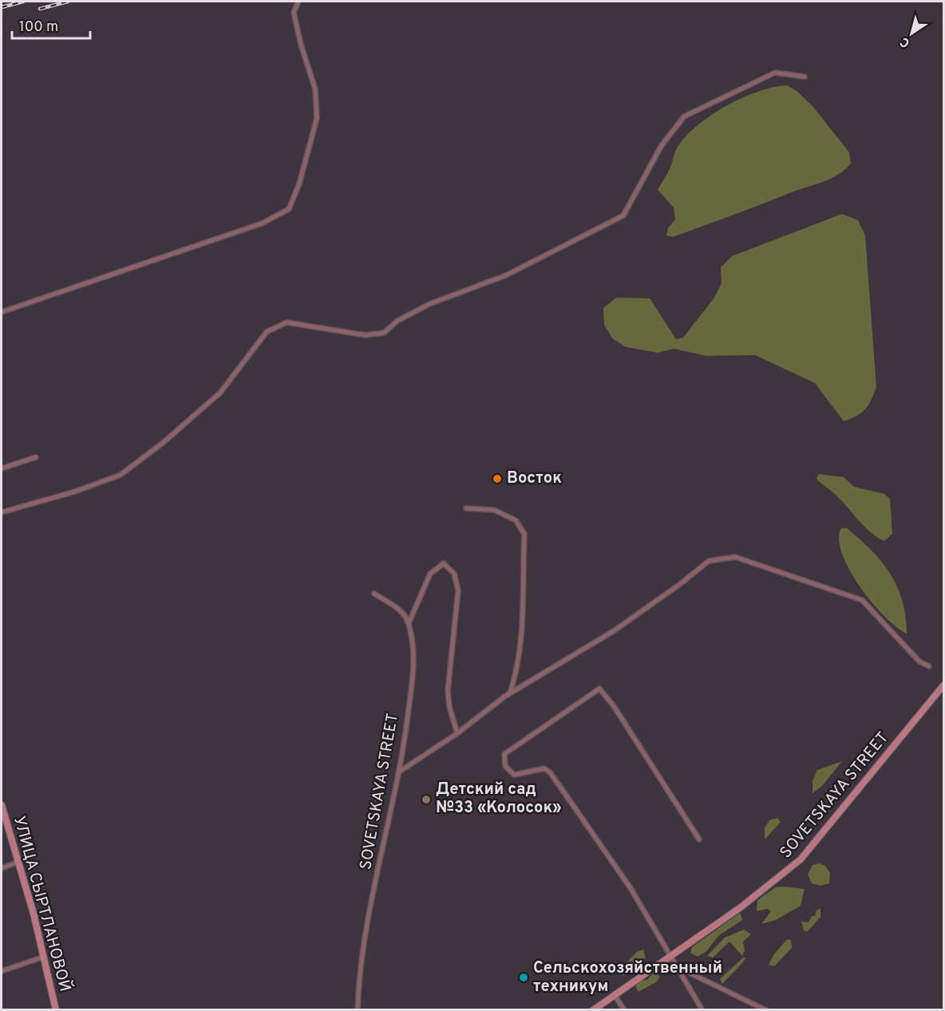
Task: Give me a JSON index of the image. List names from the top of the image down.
{
  "streets": {
    "main road": ["SOVETSKAYA STREET", "УЛИЦА СЫРТЛАНОВОЙ"]
  },
  "places": ["Восток", "Детский сад №33 «Колосок»", "Сельскохозяйственный техникум"],
  "scale_bar": "100 m",
  "north": "bottom left"
}
